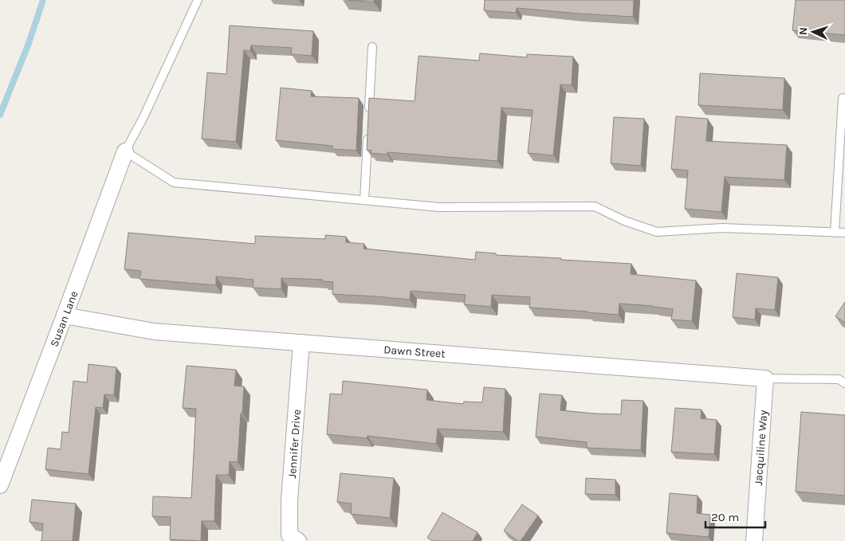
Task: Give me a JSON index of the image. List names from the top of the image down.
{
  "streets": {
    "street": [
      "Susan Lane",
      "Dawn Street",
      "Jennifer Drive",
      "Jacquiline Way"
    ]
  },
  "crossings": [
    ["Susan Lane", "Dawn Street"],
    ["Dawn Street", "Jennifer Drive"],
    ["Dawn Street", "Jacquiline Way"]
  ],
  "scale_bar": "20 m",
  "north": "left"
}
